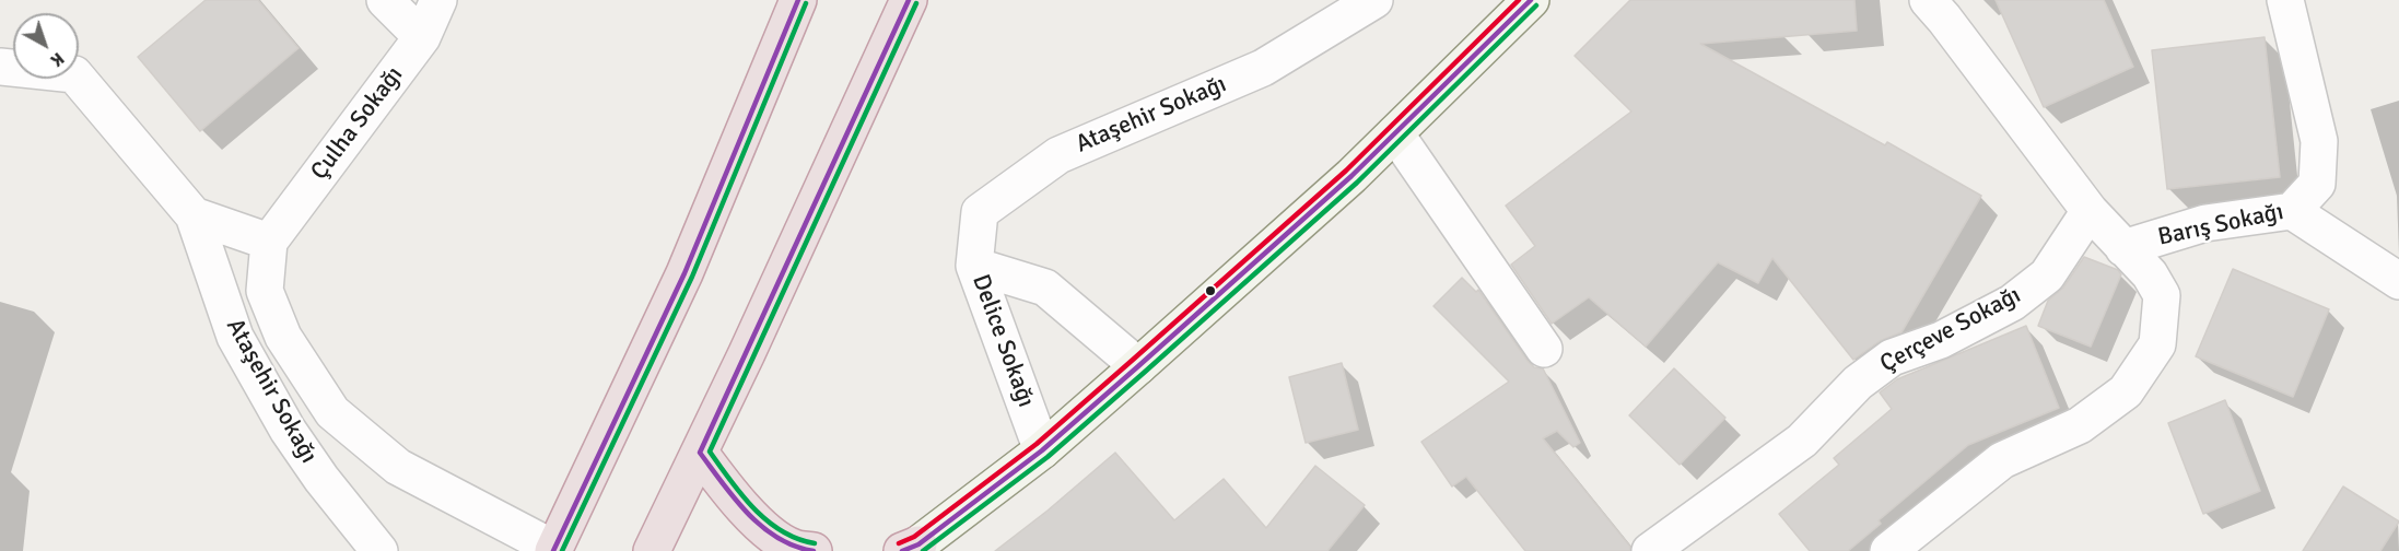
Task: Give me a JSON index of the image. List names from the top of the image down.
{
  "streets": {
    "street": [
      "Ataşehir Sokağı",
      "Çulha Sokağı",
      "Barış Sokağı",
      "Çerçeve Sokağı",
      "Delice Sokağı"
    ]
  },
  "crossings": [
    ["Ataşehir Sokağı", "Çulha Sokağı"],
    ["Ataşehir Sokağı", "Delice Sokağı"]
  ],
  "north": "bottom right"
}
